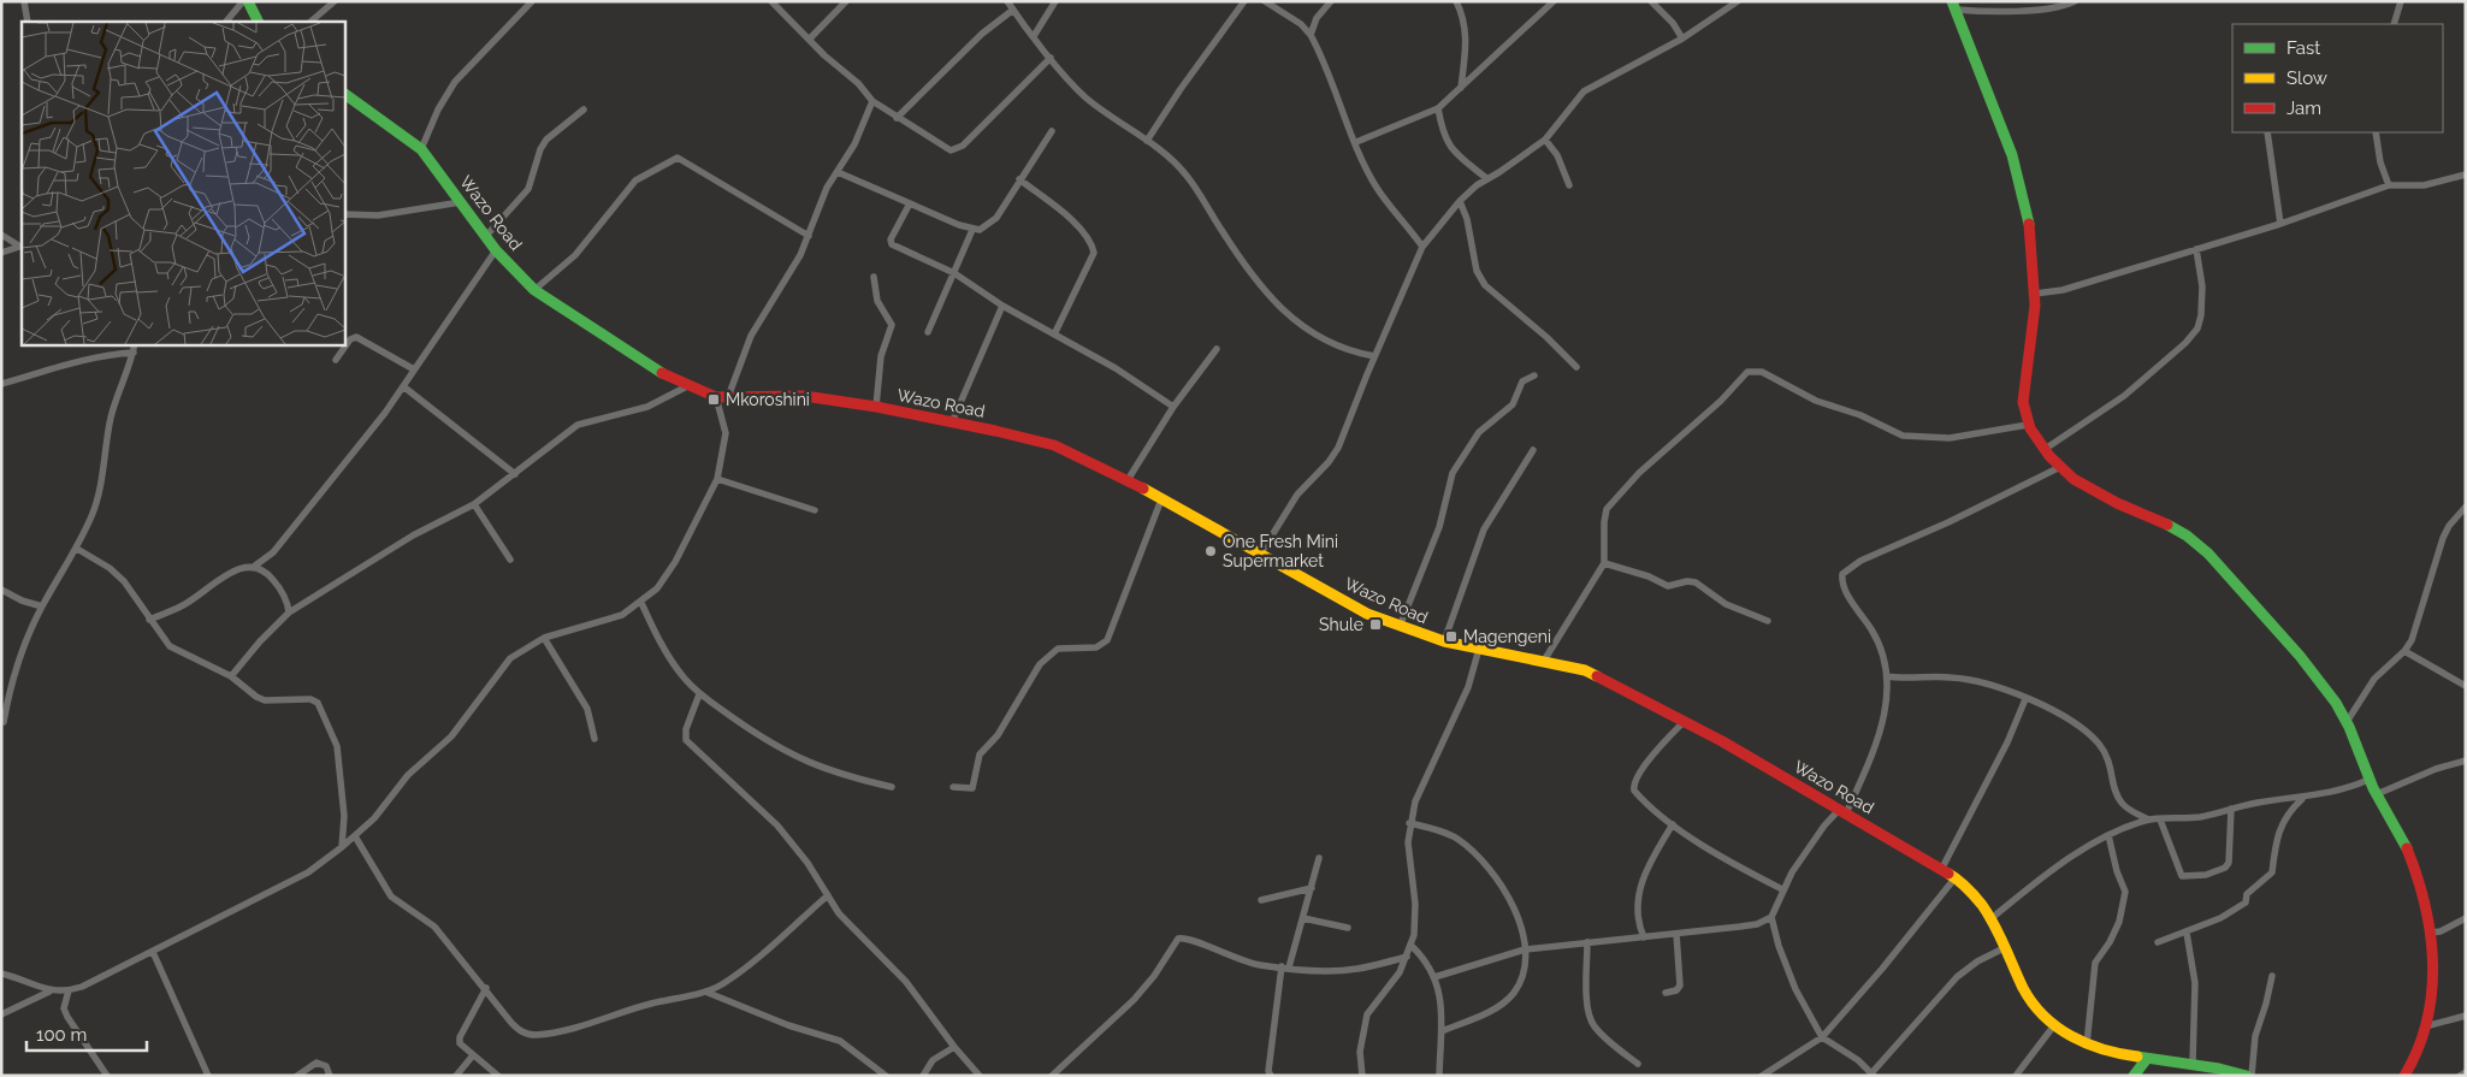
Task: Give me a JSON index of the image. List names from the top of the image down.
{
  "streets": {
    "main road": ["Wazo Road"]
  },
  "places": {
    "transit": ["Mkoroshini", "Shule", "Magengeni"],
    "other": ["One Fresh Mini Supermarket"]
  },
  "legend": ["Fast", "Slow", "Jam"],
  "scale_bar": "100 m"
}
